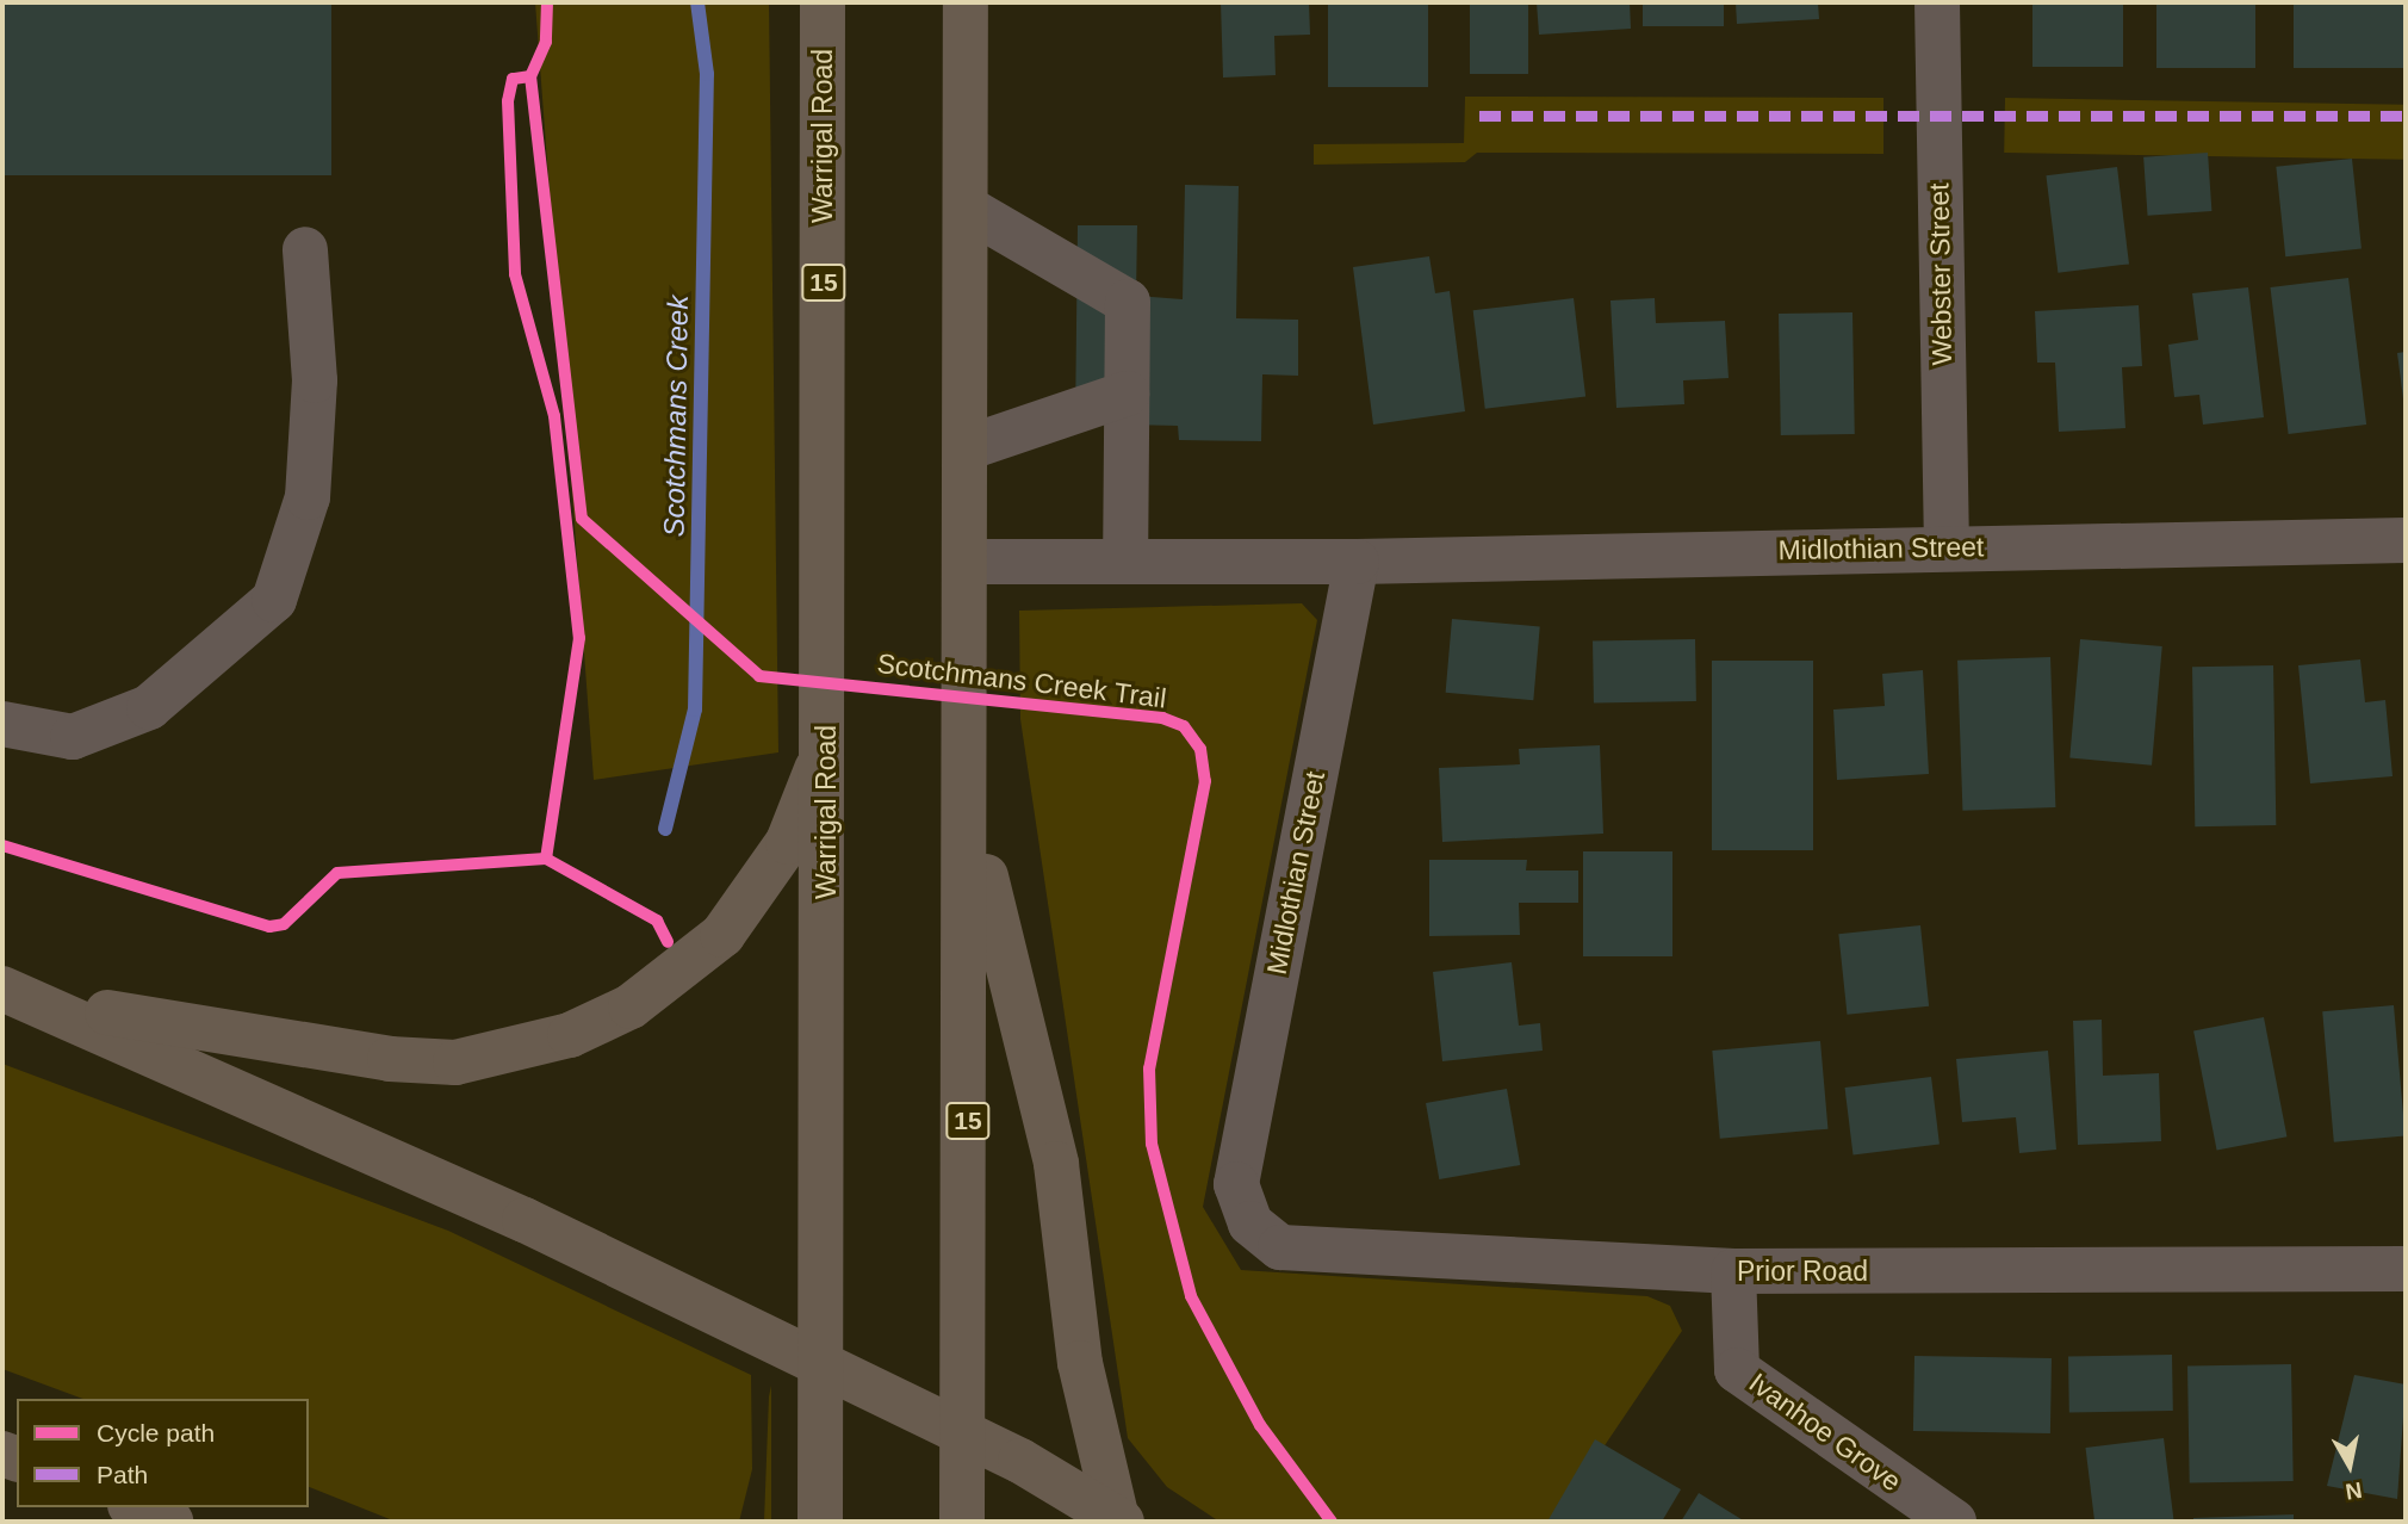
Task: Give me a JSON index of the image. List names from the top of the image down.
{
  "streets": {
    "highway": ["Warrigal Road", "15"],
    "street": [
      "Webster Street",
      "Midlothian Street",
      "Prior Road",
      "Ivanhoe Grove"
    ],
    "cycle path": ["Scotchmans Creek Trail"]
  },
  "crossings": [
    ["Webster Street", "Midlothian Street"],
    ["15", "Midlothian Street"],
    ["Midlothian Street", "Prior Road"],
    ["Prior Road", "Ivanhoe Grove"]
  ],
  "water": ["Scotchmans Creek"],
  "legend": ["Cycle path", "Path"],
  "north": "bottom"
}
